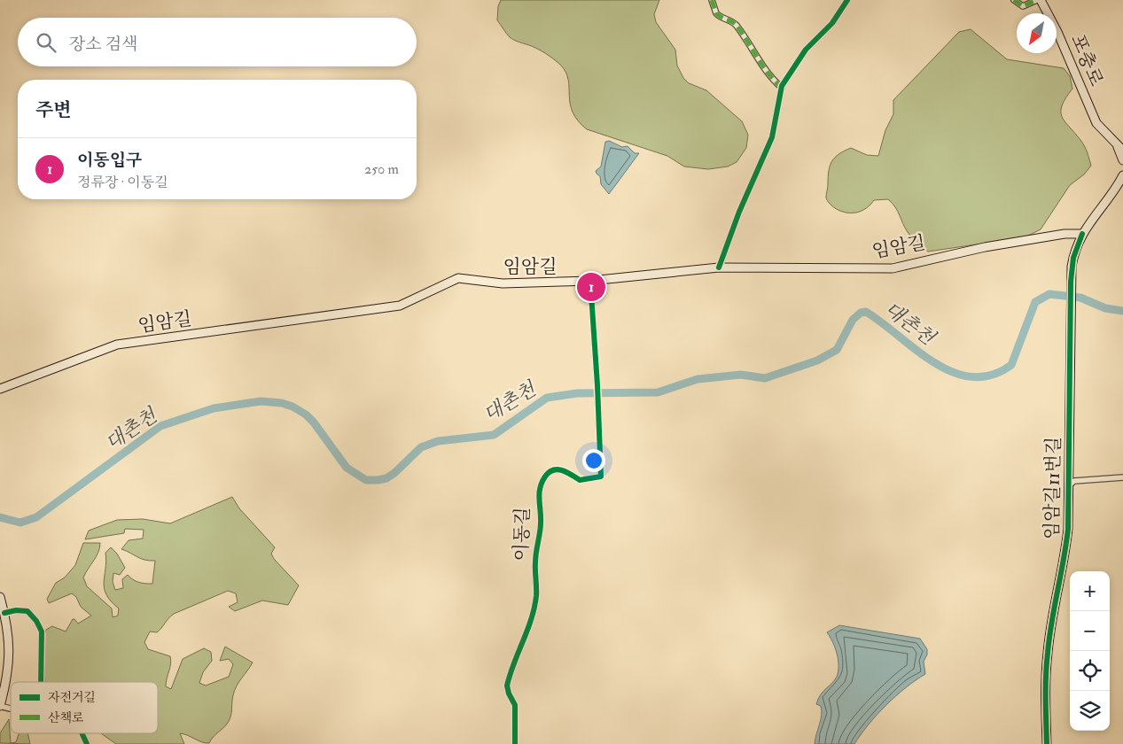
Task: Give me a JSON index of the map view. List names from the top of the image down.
{
  "streets": {
    "main road": ["포충로", "임암길", "임암길11번길"],
    "street": ["이동길"]
  },
  "crossings": [
    ["임암길", "임암길11번길"],
    ["임암길", "이동길"]
  ],
  "water": ["대촌천"],
  "legend": ["자전거길", "산책로"],
  "north": "bottom left",
  "page": {
    "search": "장소 검색",
    "heading": "주변",
    "list": [
      {
        "mark": "1",
        "name": "이동입구",
        "note": "정류장 · 이동길",
        "value": "250 m"
      }
    ],
    "pins": "1",
    "map_buttons": ["+", "−"]
  }
}
